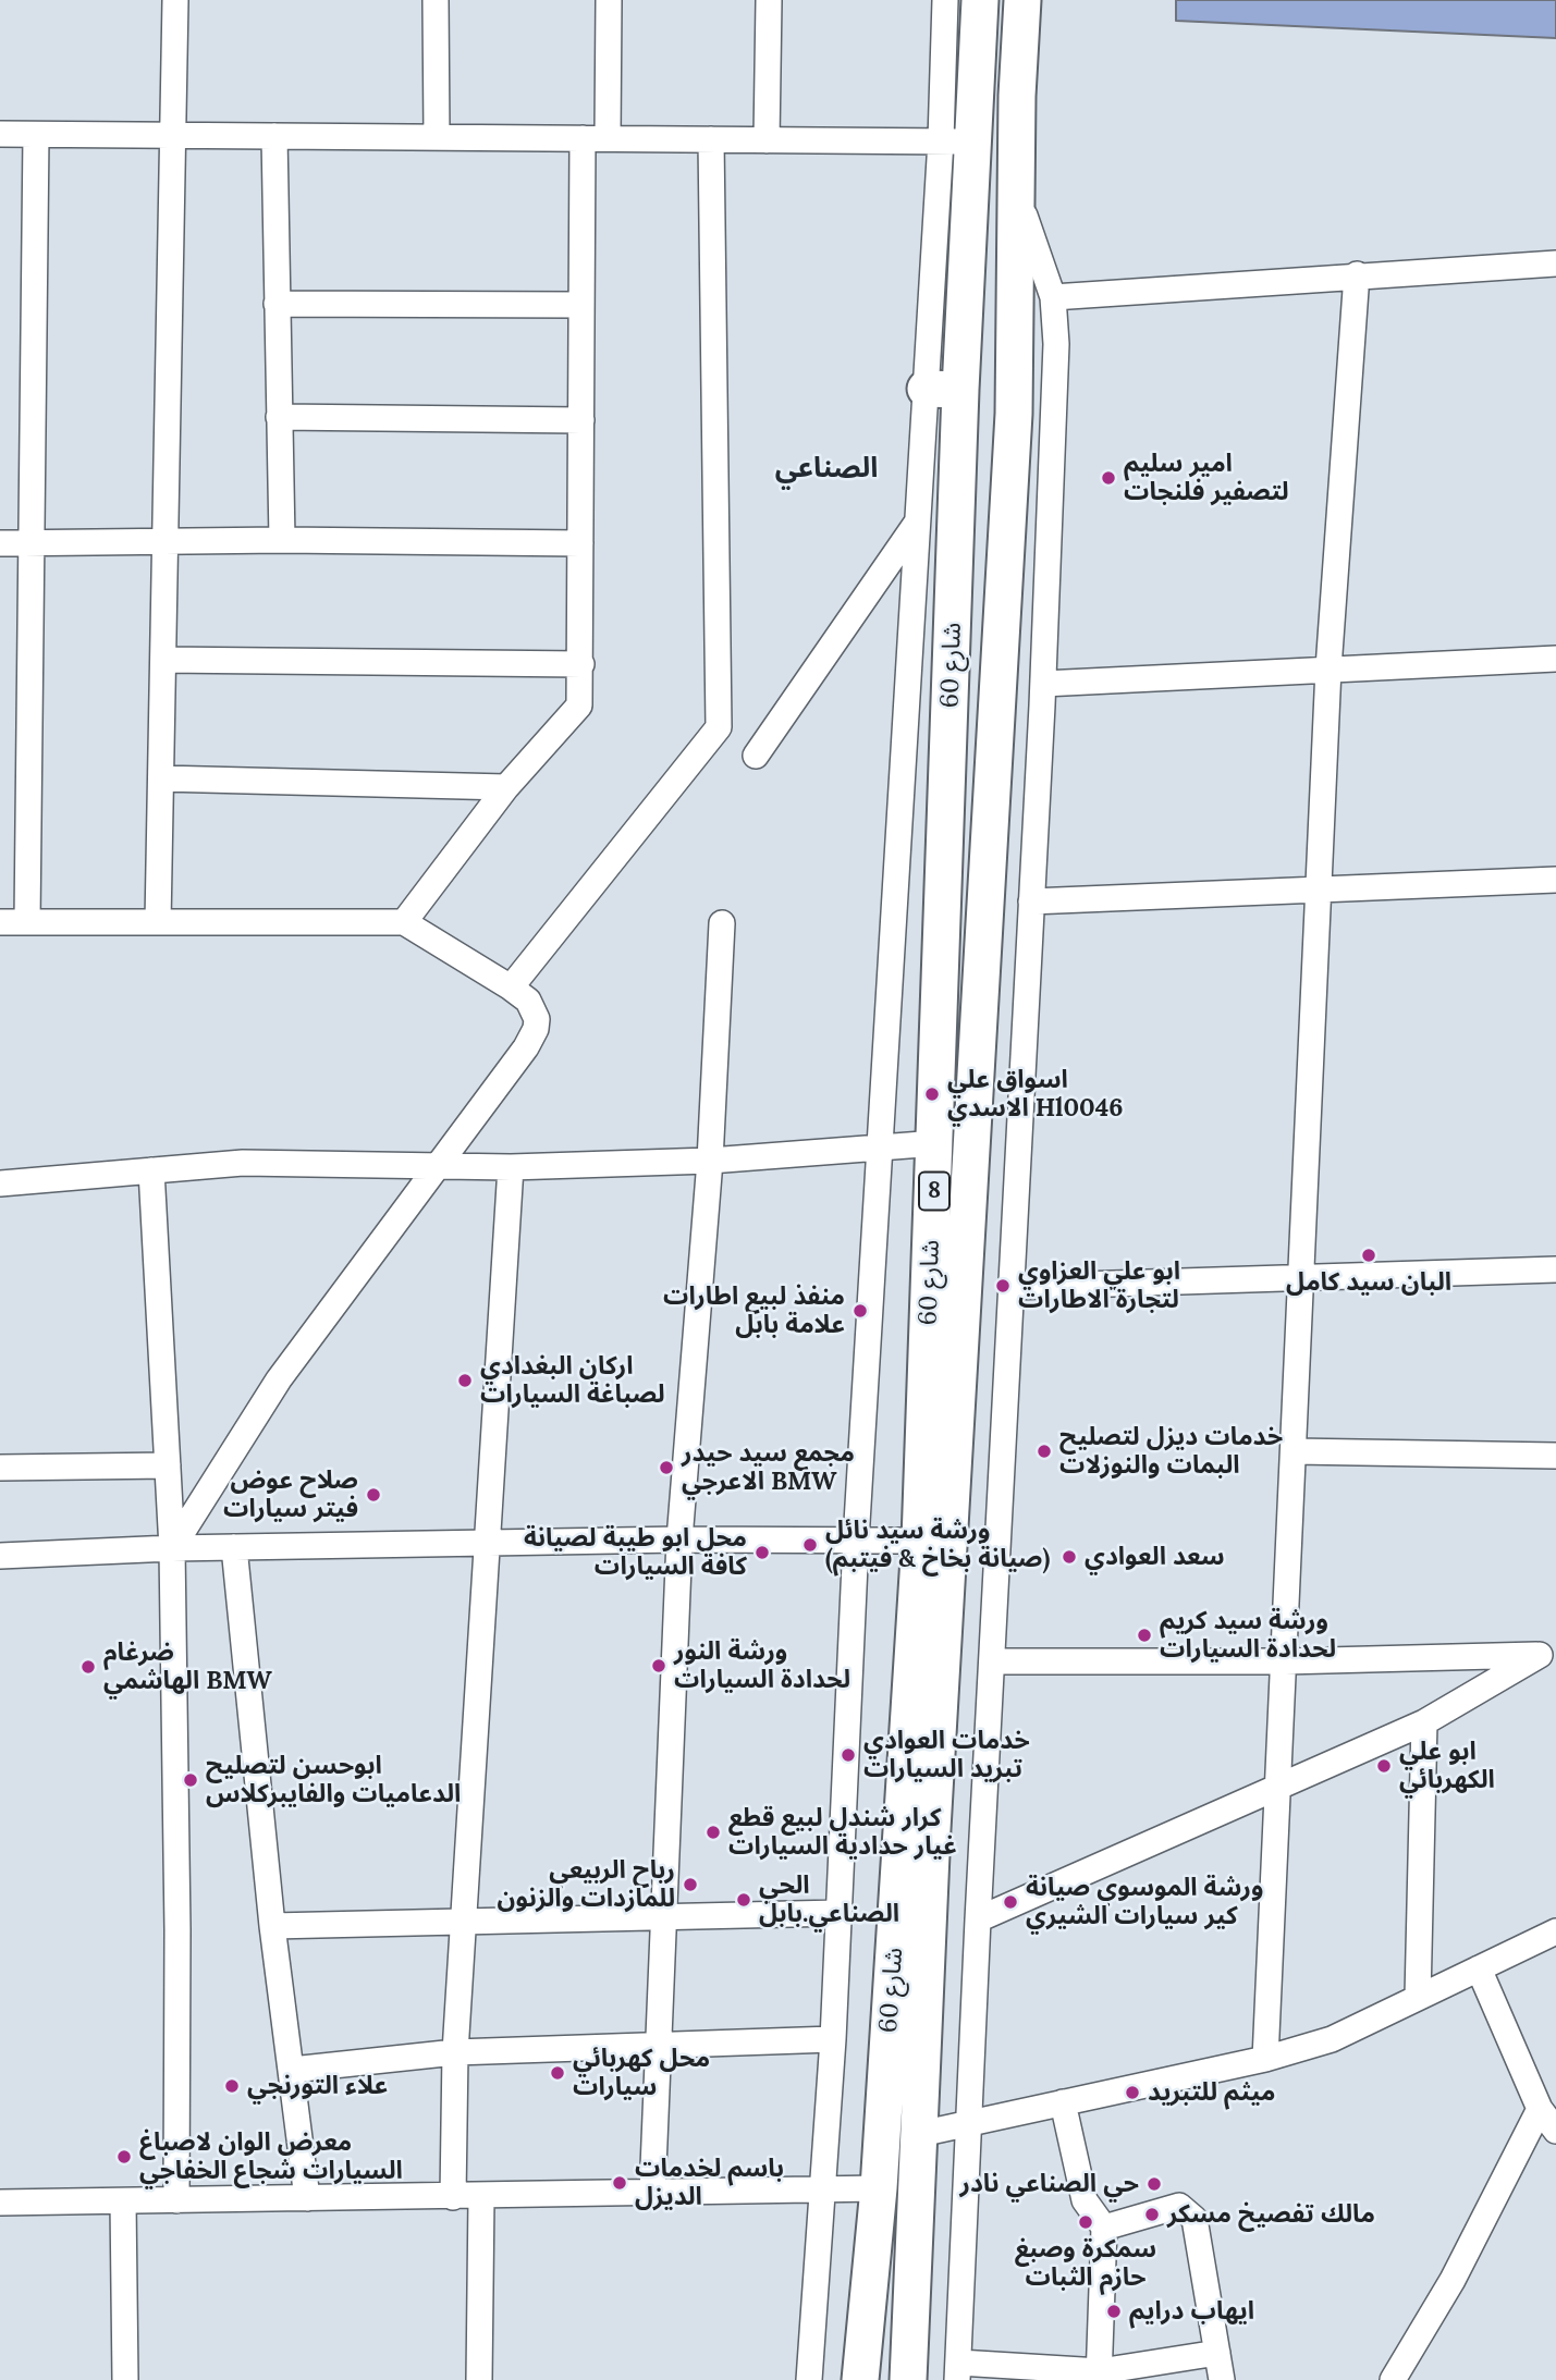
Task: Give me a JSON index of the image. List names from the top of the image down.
{
  "streets": {
    "highway": ["شارع 60", "8"]
  },
  "districts": ["الصناعي"],
  "places": [
    "امير سليم لتصفير فلنجات",
    "اسواق علي الاسدي Hl0046",
    "البان سيد كامل",
    "ابو علي العزاوي لتجارة الاطارات",
    "منفذ لبيع اطارات علامة بابل",
    "اركان البغدادي لصباغة السيارات",
    "خدمات ديزل لتصليح البمات والنوزلات",
    "مجمع سيد حيدر الاعرجي BMW",
    "صلاح عوض فيتر سيارات",
    "ورشة سيد نائل (صيانة بخاخ & فيتبم)",
    "محل ابو طيبة لصيانة كافة السيارات",
    "سعد العوادي",
    "ورشة سيد كريم لحدادة السيارات",
    "ورشة النور لحدادة السيارات",
    "ضرغام الهاشمي BMW",
    "خدمات العوادي تبريد السيارات",
    "ابو علي الكهربائي",
    "ابوحسن لتصليح الدعاميات والفايبركلاس",
    "كرار شندل لبيع قطع غيار حدادية السيارات",
    "رباح الربيعي للمازدات والزنون",
    "الحي الصناعي.بابل",
    "ورشة الموسوي صيانة كير سيارات الشيري",
    "محل كهربائي سيارات",
    "علاء التورنجي",
    "ميثم للتبريد",
    "معرض الوان لاصباغ السيارات شجاع الخفاجي",
    "باسم لخدمات الديزل",
    "حي الصناعي نادر",
    "مالك تفصيخ مسكر",
    "سمكرة وصبغ حازم الثبات",
    "ايهاب درايم"
  ]
}
